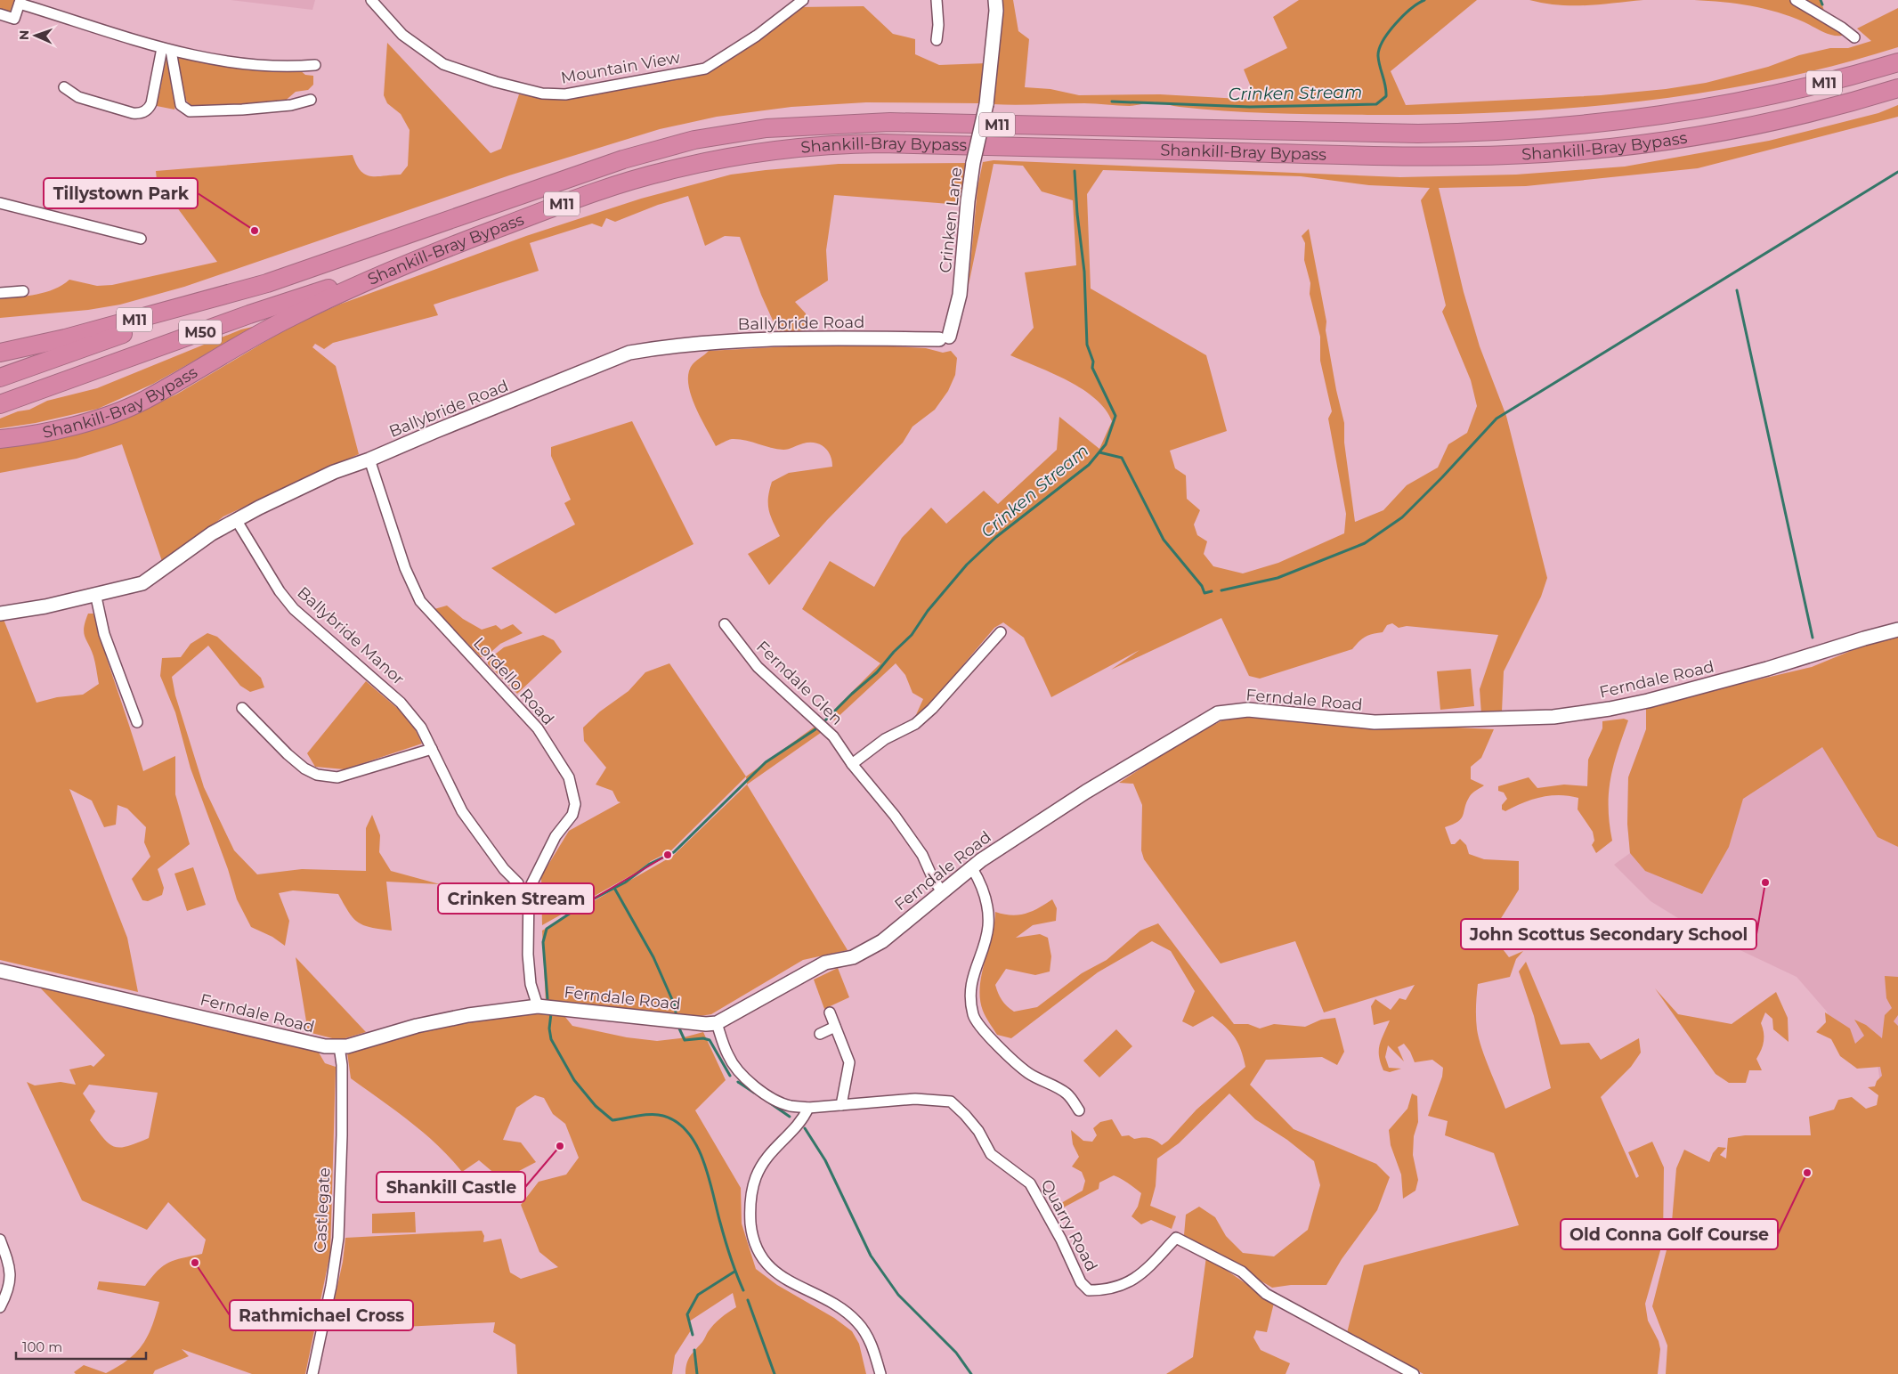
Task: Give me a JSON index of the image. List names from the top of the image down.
{
  "streets": {
    "highway": ["M11", "Shankill-Bray Bypass", "M50"],
    "street": [
      "Mountain View",
      "Crinken Lane",
      "Ballybride Road",
      "Ballybride Manor",
      "Ferndale Road",
      "Lordello Road",
      "Ferndale Glen",
      "Castlegate",
      "Quarry Road"
    ]
  },
  "crossings": [
    ["Shankill-Bray Bypass", "M50"],
    ["Crinken Lane", "Ballybride Road"],
    ["Ballybride Road", "Ballybride Manor"],
    ["Ballybride Road", "Lordello Road"],
    ["Ferndale Road", "Lordello Road"],
    ["Ferndale Road", "Ferndale Glen"],
    ["Ferndale Road", "Castlegate"],
    ["Ferndale Road", "Quarry Road"]
  ],
  "water": ["Crinken Stream"],
  "places": [
    "Tillystown Park",
    "Crinken Stream",
    "John Scottus Secondary School",
    "Shankill Castle",
    "Old Conna Golf Course",
    "Rathmichael Cross"
  ],
  "scale_bar": "100 m",
  "north": "left"
}
